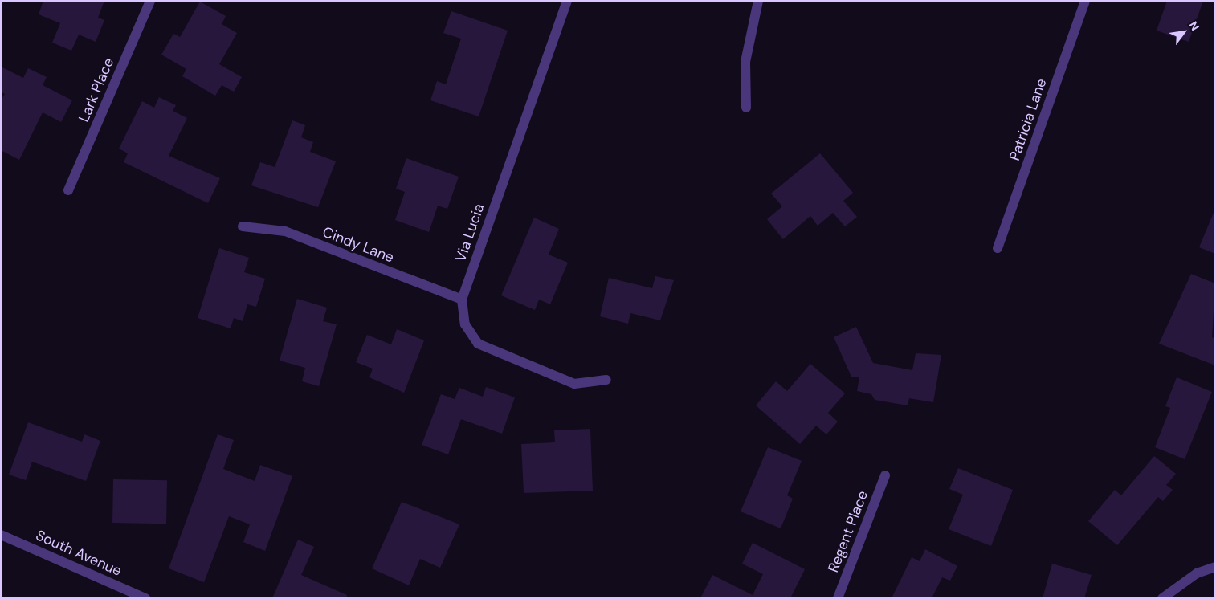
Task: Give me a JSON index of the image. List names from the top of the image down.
{
  "streets": {
    "street": [
      "Lark Place",
      "Patricia Lane",
      "Via Lucia",
      "Cindy Lane",
      "Regent Place",
      "South Avenue"
    ]
  },
  "crossings": [
    ["Via Lucia", "Cindy Lane"]
  ],
  "north": "top right"
}
